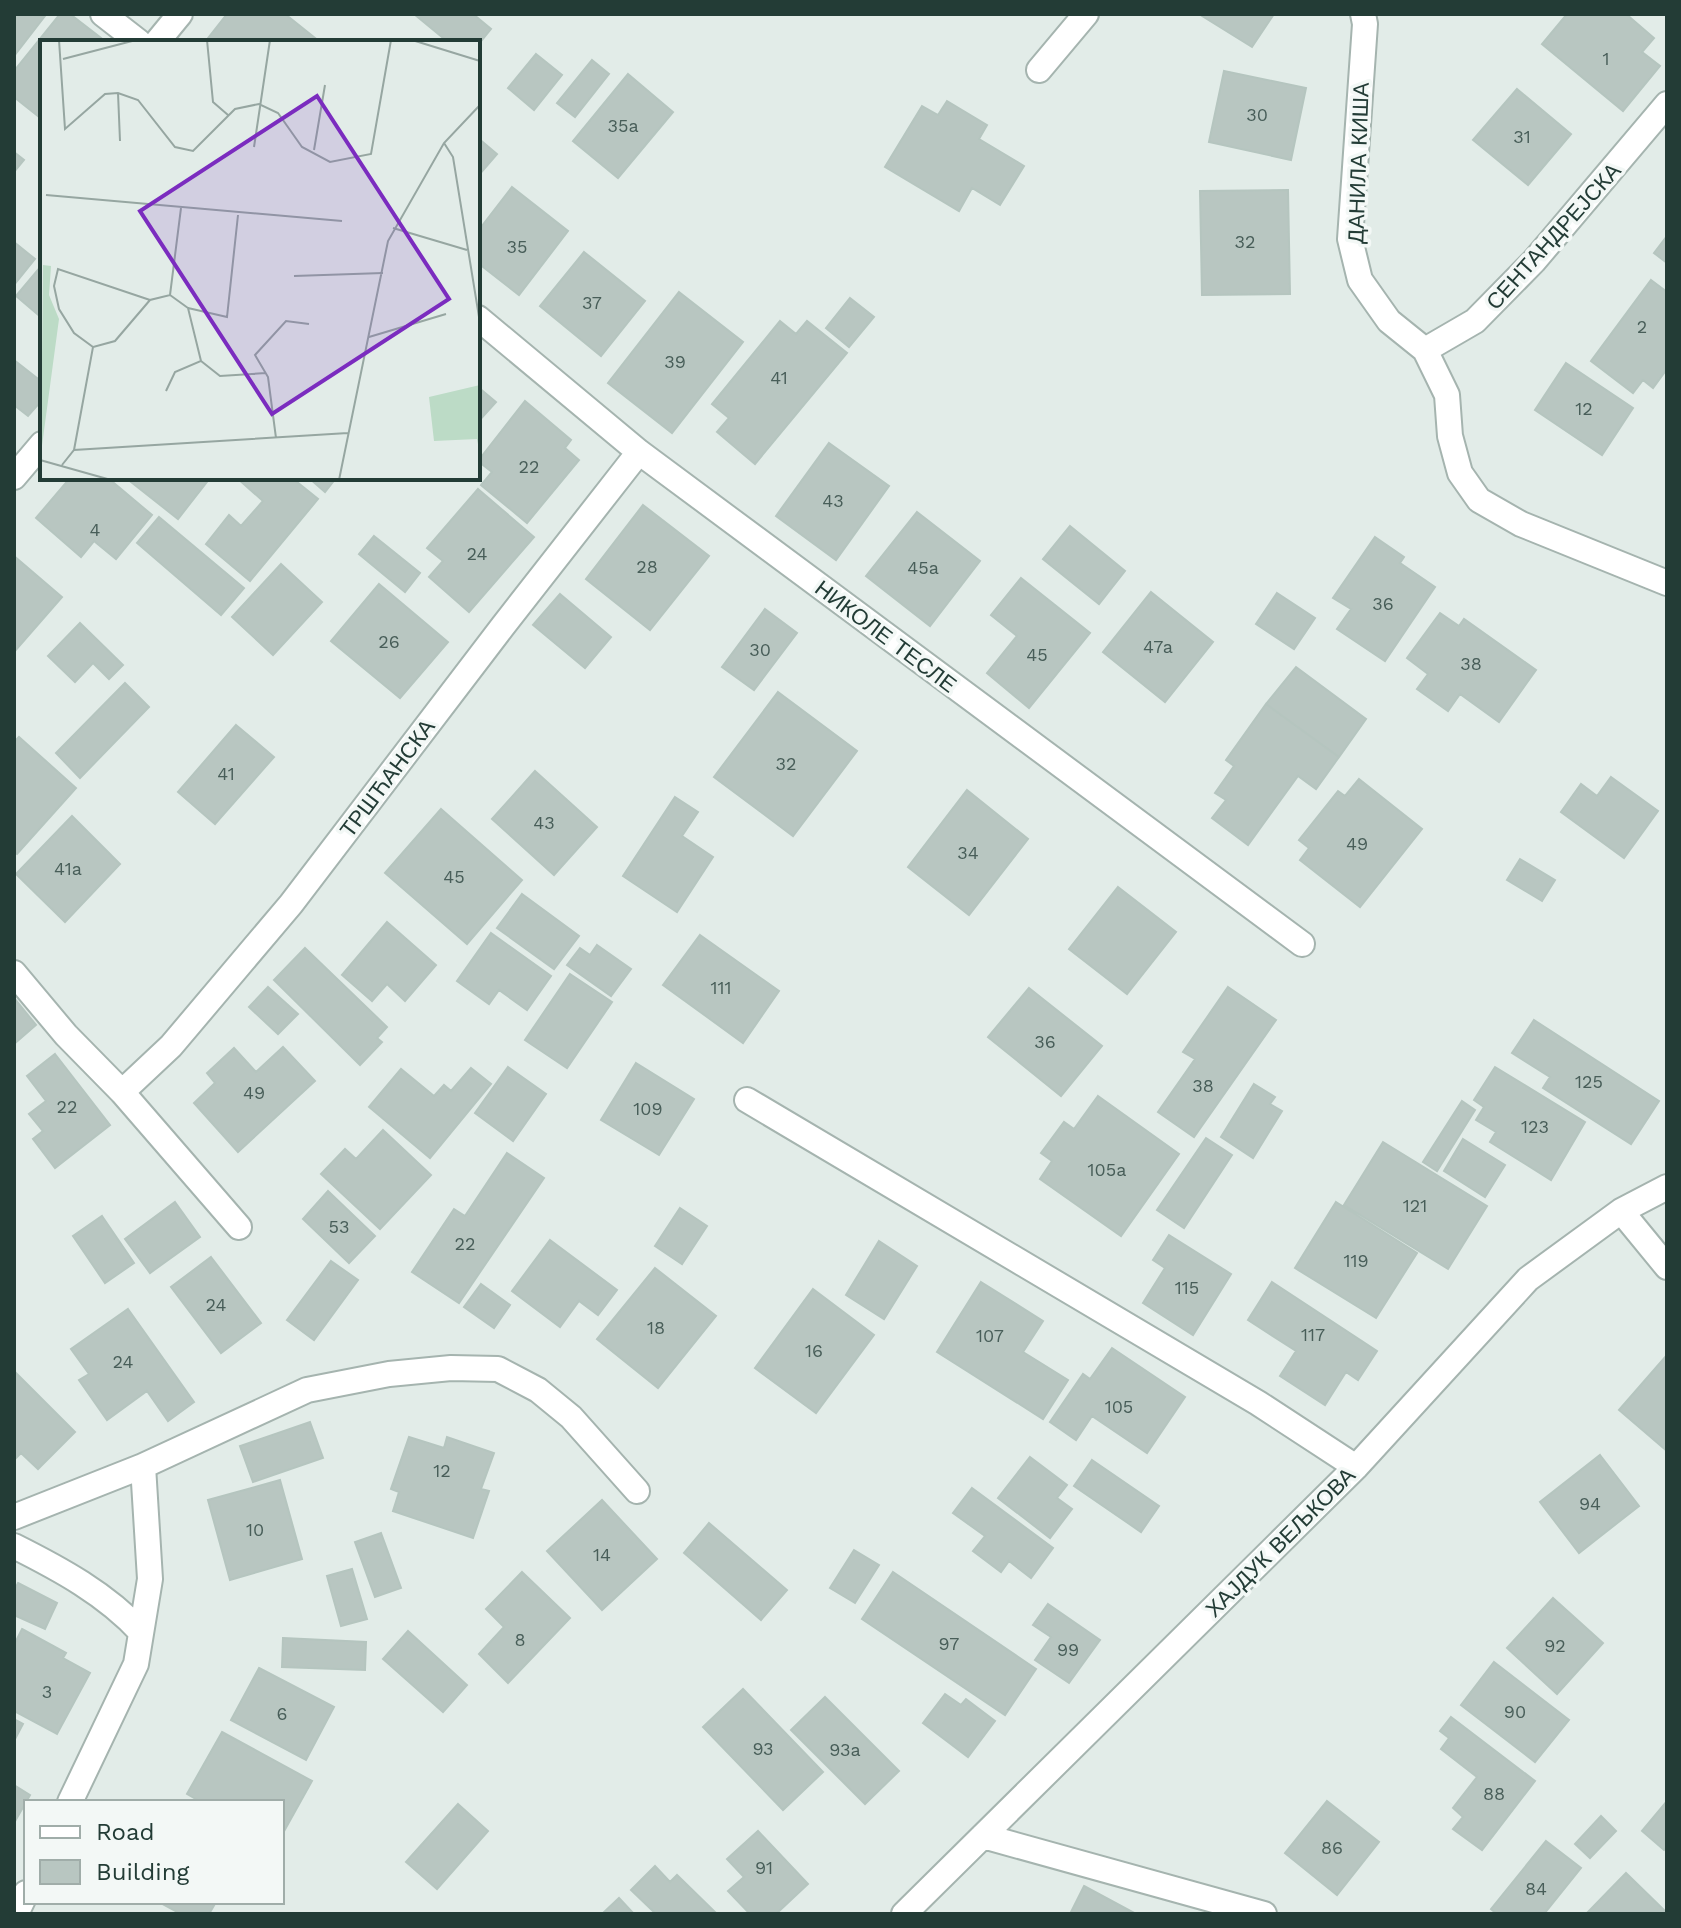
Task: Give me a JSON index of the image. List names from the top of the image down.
{
  "streets": {
    "street": [
      "ДАНИЛА КИША",
      "СЕНТАНДРЕЈСКА",
      "НИКОЛЕ ТЕСЛЕ",
      "ТРШЋАНСКА",
      "ХАЈДУК ВЕЉКОВА"
    ]
  },
  "crossings": [
    ["ДАНИЛА КИША", "СЕНТАНДРЕЈСКА"],
    ["НИКОЛЕ ТЕСЛЕ", "ТРШЋАНСКА"]
  ],
  "house_numbers": [
    "1",
    "30",
    "35a",
    "31",
    "32",
    "35",
    "37",
    "2",
    "39",
    "41",
    "12",
    "22",
    "43",
    "4",
    "24",
    "28",
    "45a",
    "36",
    "26",
    "47a",
    "30",
    "45",
    "38",
    "32",
    "41",
    "43",
    "49",
    "34",
    "41a",
    "45",
    "111",
    "36",
    "125",
    "38",
    "49",
    "22",
    "109",
    "123",
    "105a",
    "121",
    "53",
    "22",
    "119",
    "115",
    "24",
    "18",
    "117",
    "107",
    "16",
    "24",
    "105",
    "12",
    "94",
    "10",
    "14",
    "8",
    "97",
    "92",
    "99",
    "3",
    "90",
    "6",
    "93",
    "93a",
    "88",
    "86",
    "91",
    "84"
  ],
  "legend": ["Road", "Building"]
}
